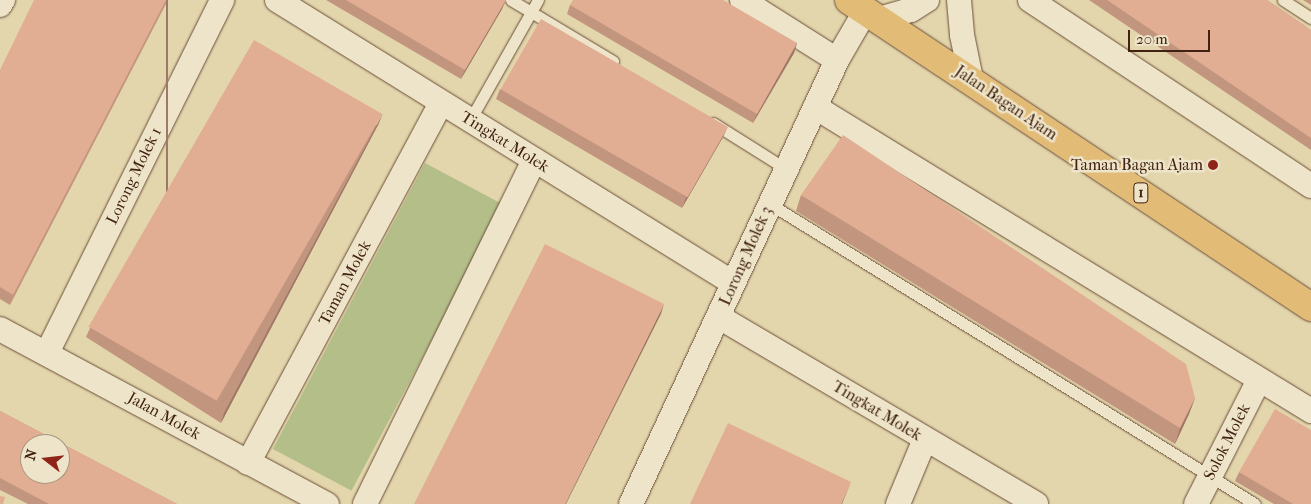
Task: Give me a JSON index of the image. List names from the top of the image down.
{
  "streets": {
    "main road": ["Jalan Bagan Ajam", "1"],
    "street": [
      "Tingkat Molek",
      "Lorong Molek 1",
      "Lorong Molek 3",
      "Taman Molek",
      "Jalan Molek",
      "Solok Molek"
    ]
  },
  "crossings": [
    ["Jalan Bagan Ajam", "Lorong Molek 3"],
    ["Tingkat Molek", "Lorong Molek 3"],
    ["Tingkat Molek", "Taman Molek"],
    ["Lorong Molek 1", "Jalan Molek"],
    ["Taman Molek", "Jalan Molek"]
  ],
  "places": ["Taman Bagan Ajam"],
  "scale_bar": "20 m",
  "north": "left"
}
